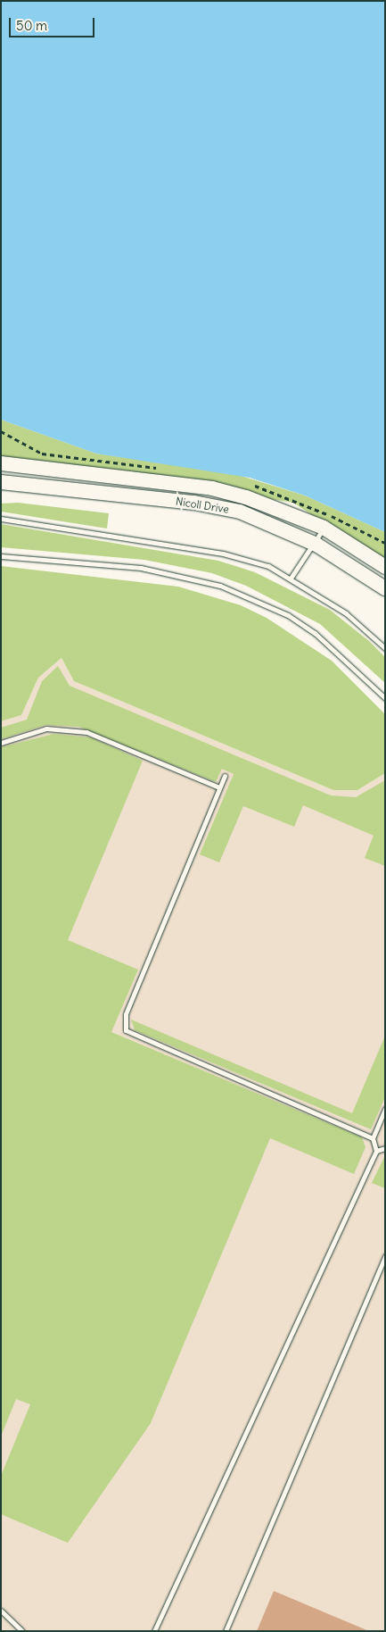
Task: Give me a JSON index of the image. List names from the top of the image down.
{
  "streets": {
    "main road": ["Nicoll Drive"]
  },
  "scale_bar": "50 m"
}
